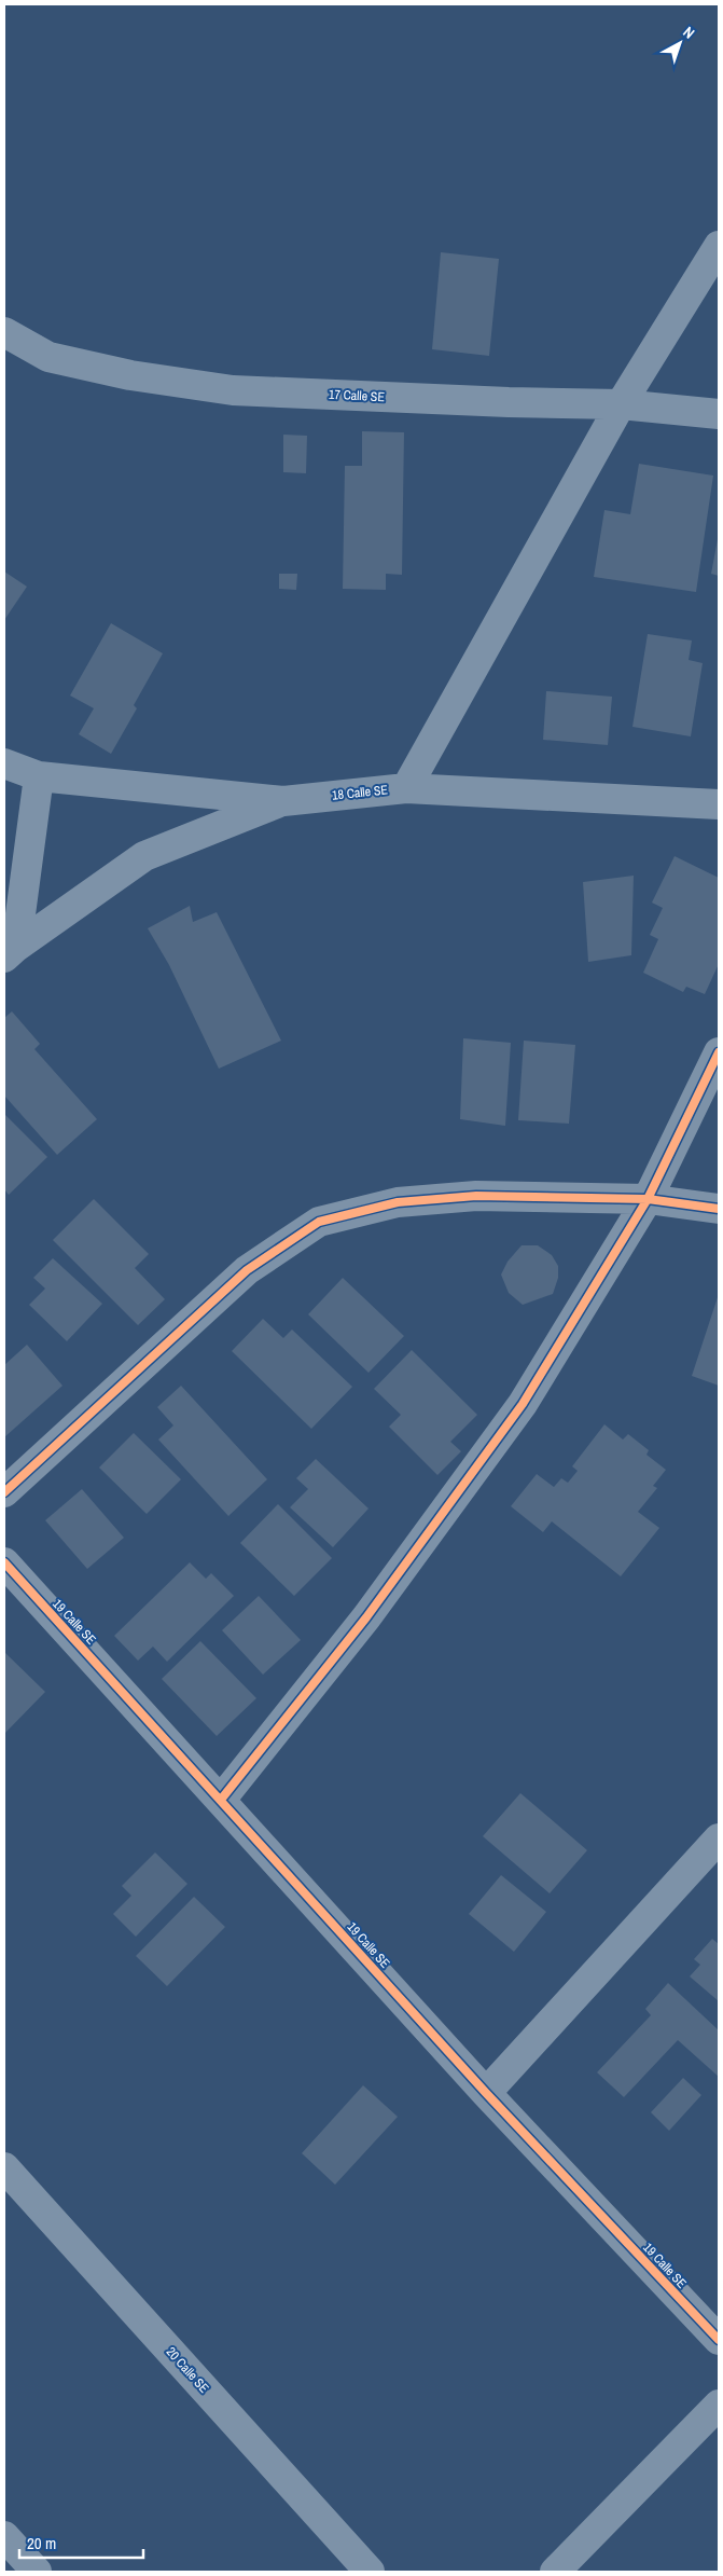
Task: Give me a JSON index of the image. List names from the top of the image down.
{
  "streets": {
    "street": [
      "17 Calle SE",
      "18 Calle SE",
      "19 Calle SE",
      "20 Calle SE"
    ]
  },
  "scale_bar": "20 m",
  "north": "top right"
}
